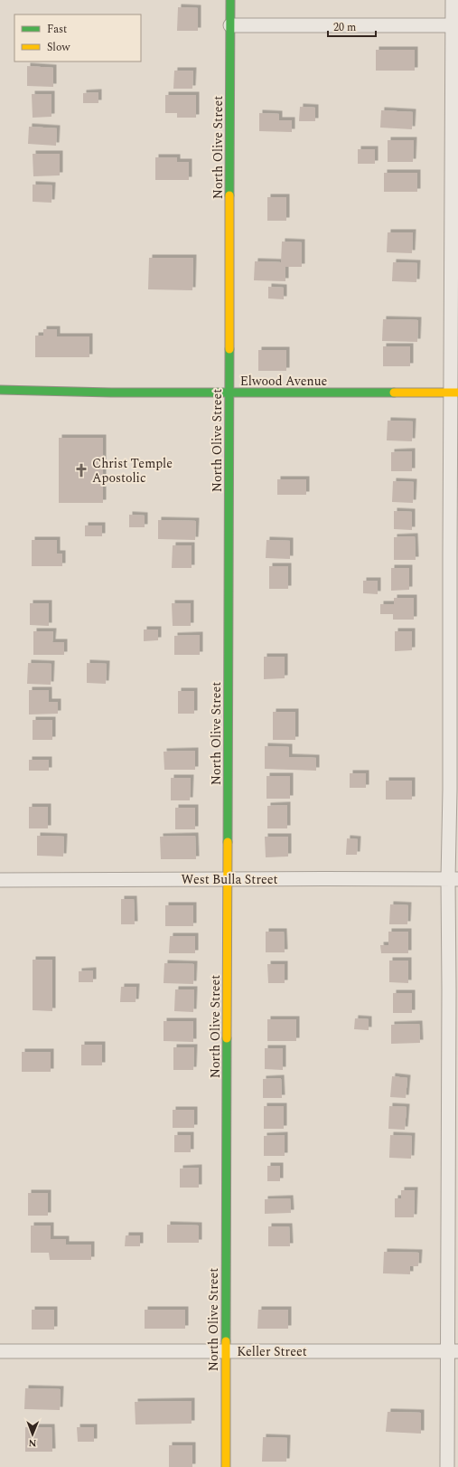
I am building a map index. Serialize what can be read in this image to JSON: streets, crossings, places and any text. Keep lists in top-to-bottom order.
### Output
{
  "streets": {
    "street": [
      "North Olive Street",
      "Elwood Avenue",
      "West Bulla Street",
      "Keller Street"
    ]
  },
  "crossings": [
    ["North Olive Street", "Elwood Avenue"],
    ["North Olive Street", "West Bulla Street"],
    ["North Olive Street", "Keller Street"]
  ],
  "places": {
    "church": ["Christ Temple Apostolic"]
  },
  "legend": ["Fast", "Slow"],
  "scale_bar": "20 m",
  "north": "bottom"
}
